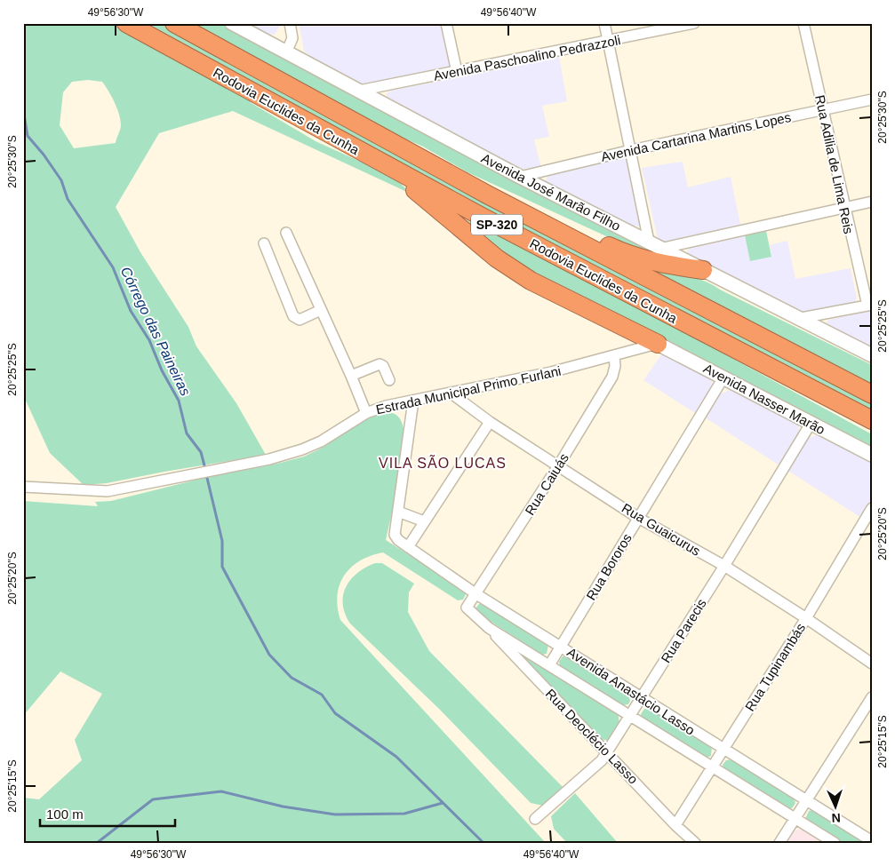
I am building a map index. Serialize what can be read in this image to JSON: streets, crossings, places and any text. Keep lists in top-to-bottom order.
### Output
{
  "streets": {
    "highway": ["Rodovia Euclides da Cunha", "SP-320"],
    "main road": ["Avenida José Marão Filho", "Avenida Nasser Marão"],
    "street": [
      "Avenida Paschoalino Pedrazzoli",
      "Avenida Cartarina Martins Lopes",
      "Rua Adilia de Lima Reis",
      "Estrada Municipal Primo Furlani",
      "Rua Caiuás",
      "Rua Guaicurus",
      "Rua Bororos",
      "Rua Parecis",
      "Rua Tupinambás",
      "Avenida Anastácio Lasso",
      "Rua Deoclécio Lasso"
    ]
  },
  "crossings": [
    ["Avenida Paschoalino Pedrazzoli", "Avenida José Marão Filho"],
    ["Avenida Cartarina Martins Lopes", "Rua Adilia de Lima Reis"],
    ["Avenida Cartarina Martins Lopes", "Avenida José Marão Filho"],
    ["Estrada Municipal Primo Furlani", "Avenida Nasser Marão"],
    ["Estrada Municipal Primo Furlani", "Rua Caiuás"],
    ["Estrada Municipal Primo Furlani", "Rua Guaicurus"],
    ["Avenida Nasser Marão", "Rua Bororos"],
    ["Avenida Nasser Marão", "Rua Parecis"],
    ["Rua Caiuás", "Rua Guaicurus"],
    ["Rua Caiuás", "Avenida Anastácio Lasso"],
    ["Rua Guaicurus", "Rua Bororos"],
    ["Rua Guaicurus", "Rua Parecis"],
    ["Rua Guaicurus", "Rua Tupinambás"],
    ["Rua Bororos", "Avenida Anastácio Lasso"],
    ["Rua Parecis", "Avenida Anastácio Lasso"],
    ["Rua Parecis", "Rua Deoclécio Lasso"],
    ["Rua Tupinambás", "Avenida Anastácio Lasso"],
    ["Rua Tupinambás", "Rua Deoclécio Lasso"],
    ["Avenida Anastácio Lasso", "Rua Deoclécio Lasso"]
  ],
  "districts": ["VILA SÃO LUCAS"],
  "water": ["Córrego das Paineiras"],
  "scale_bar": "100 m",
  "north": "bottom",
  "coordinates": [
    "49°56'30\"W",
    "49°56'40\"W",
    "20°25'30\"S",
    "20°25'25\"S",
    "20°25'20\"S",
    "20°25'15\"S"
  ]
}
